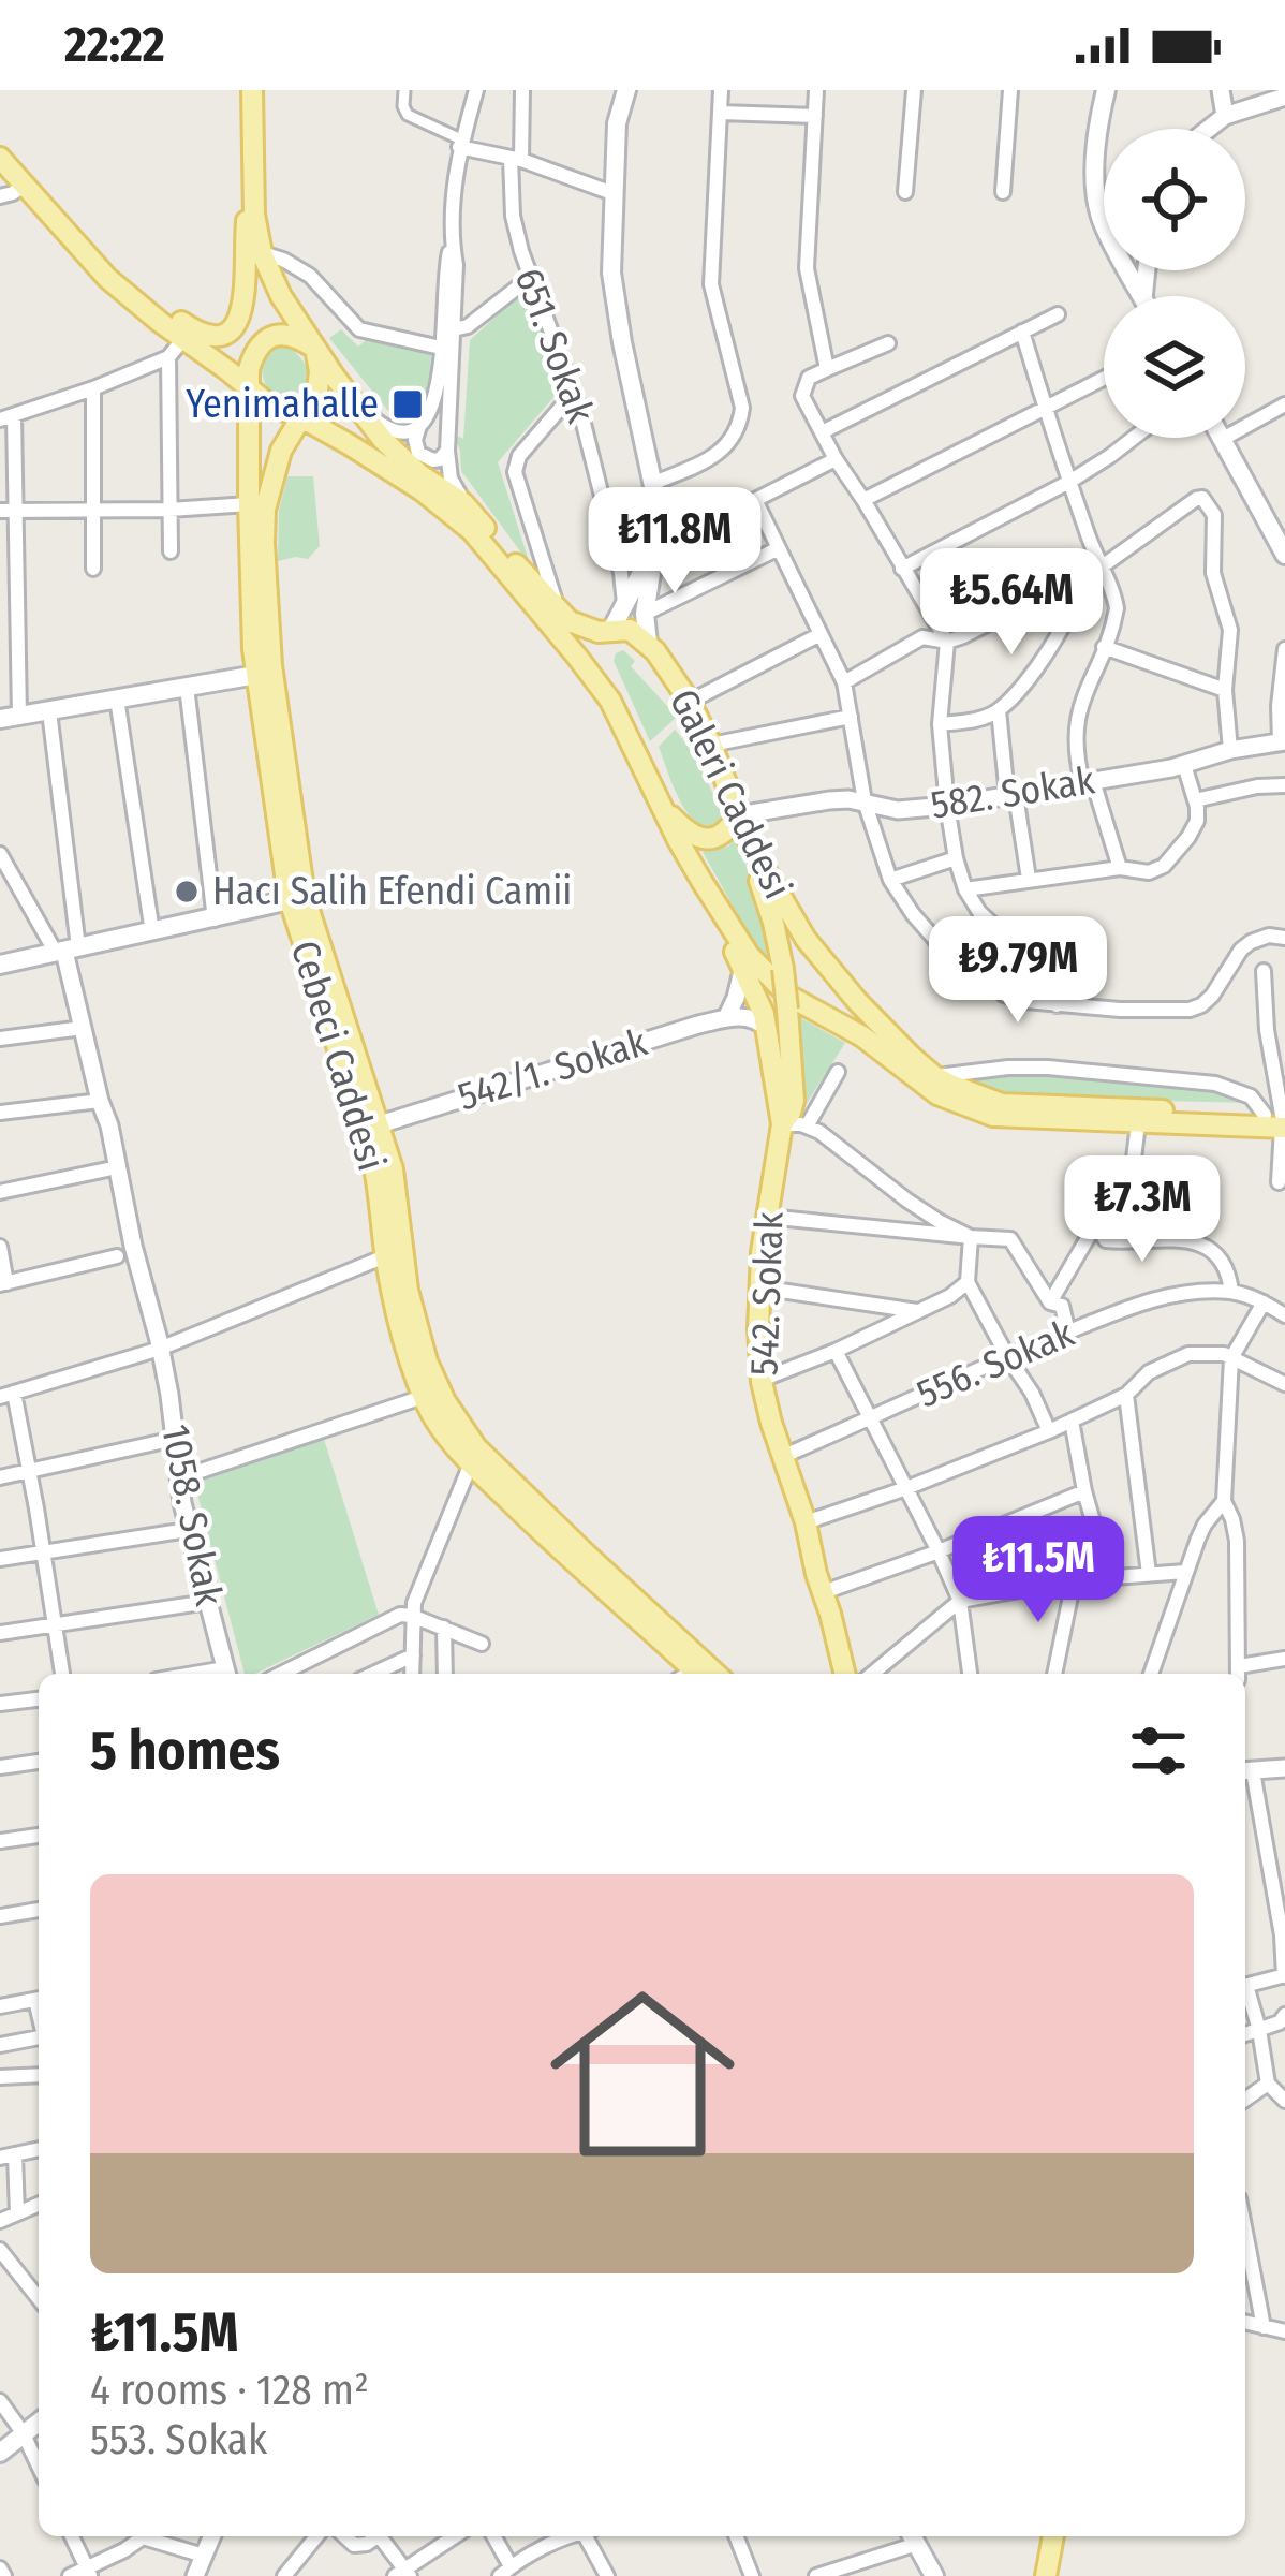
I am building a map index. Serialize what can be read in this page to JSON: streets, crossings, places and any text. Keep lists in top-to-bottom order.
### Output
{
  "streets": {
    "main road": ["Galeri Caddesi", "Cebeci Caddesi", "542. Sokak"],
    "street": [
      "651. Sokak",
      "582. Sokak",
      "542/1. Sokak",
      "556. Sokak",
      "1058. Sokak"
    ]
  },
  "crossings": [
    ["582. Sokak", "Galeri Caddesi"],
    ["Galeri Caddesi", "Cebeci Caddesi"],
    ["Galeri Caddesi", "542. Sokak"],
    ["Cebeci Caddesi", "542/1. Sokak"],
    ["542. Sokak", "556. Sokak"]
  ],
  "places": {
    "transit": ["Yenimahalle"],
    "other": ["Hacı Salih Efendi Camii"]
  },
  "page": {
    "status": "22:22",
    "price": [
      "₺11.8M",
      "₺5.64M",
      "₺9.79M",
      "₺7.3M",
      "₺11.5M"
    ],
    "heading": "5 homes",
    "list": [
      {
        "name": "₺11.5M",
        "note": "4 rooms · 128 m² · 553. Sokak"
      }
    ]
  }
}
